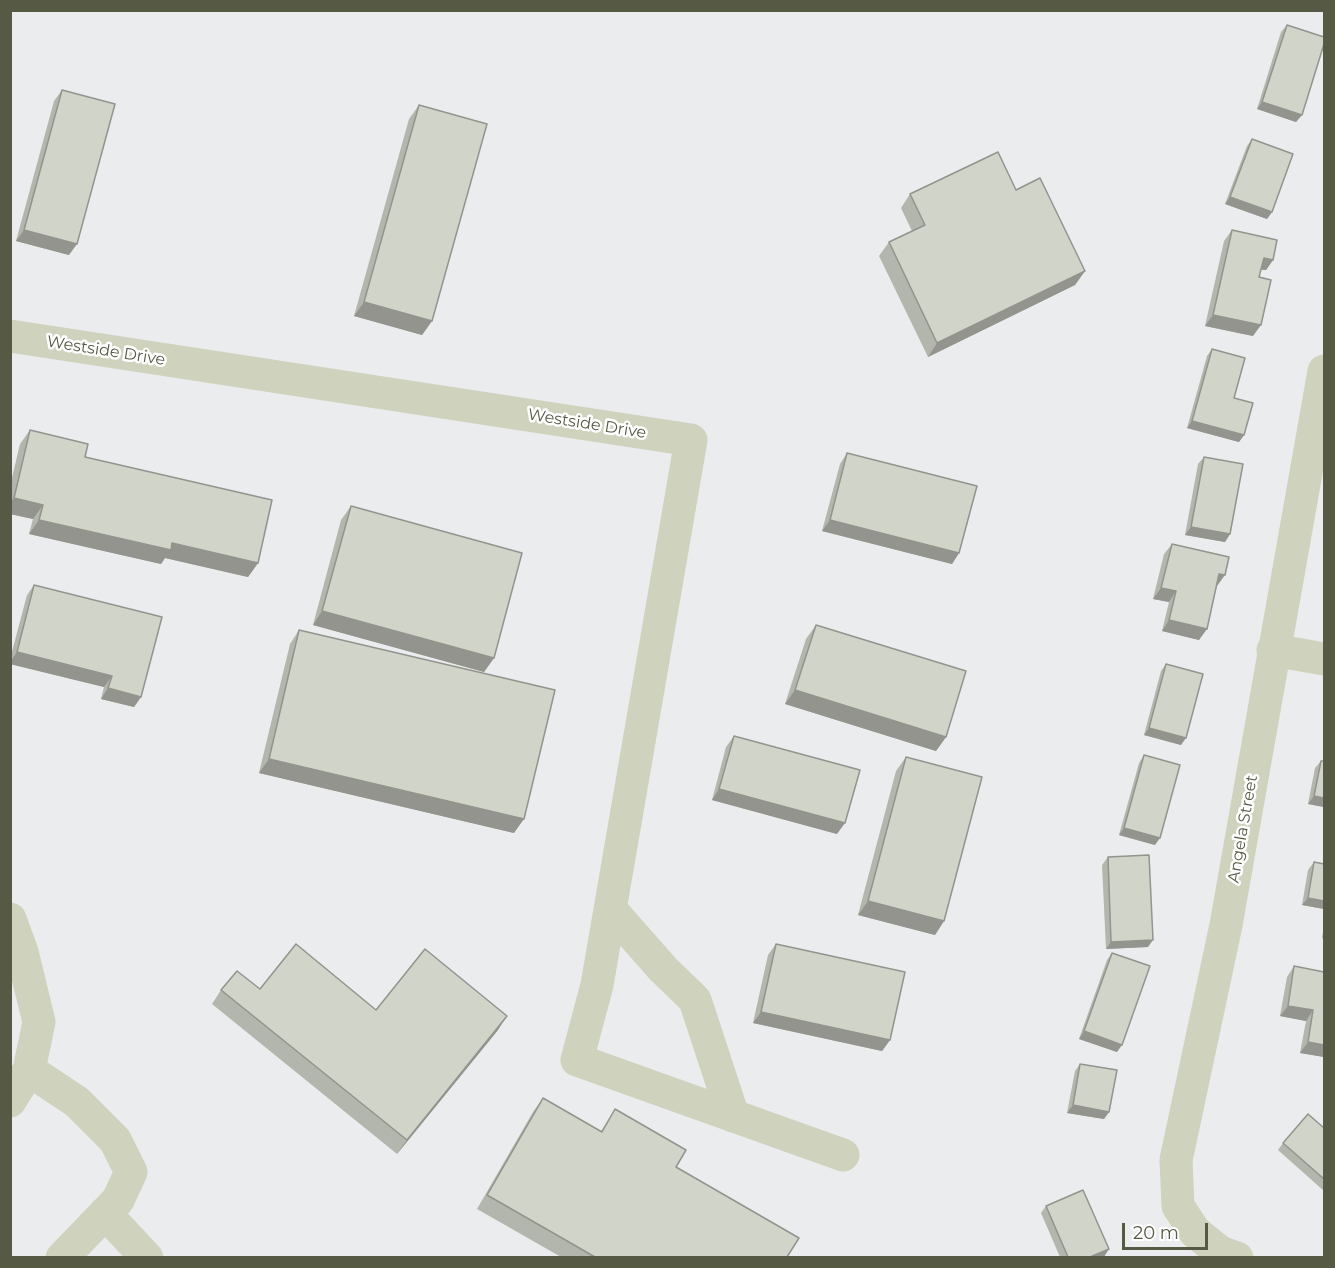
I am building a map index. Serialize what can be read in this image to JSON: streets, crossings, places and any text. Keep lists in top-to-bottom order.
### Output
{
  "streets": {
    "street": ["Westside Drive", "Angela Street"]
  },
  "scale_bar": "20 m"
}
